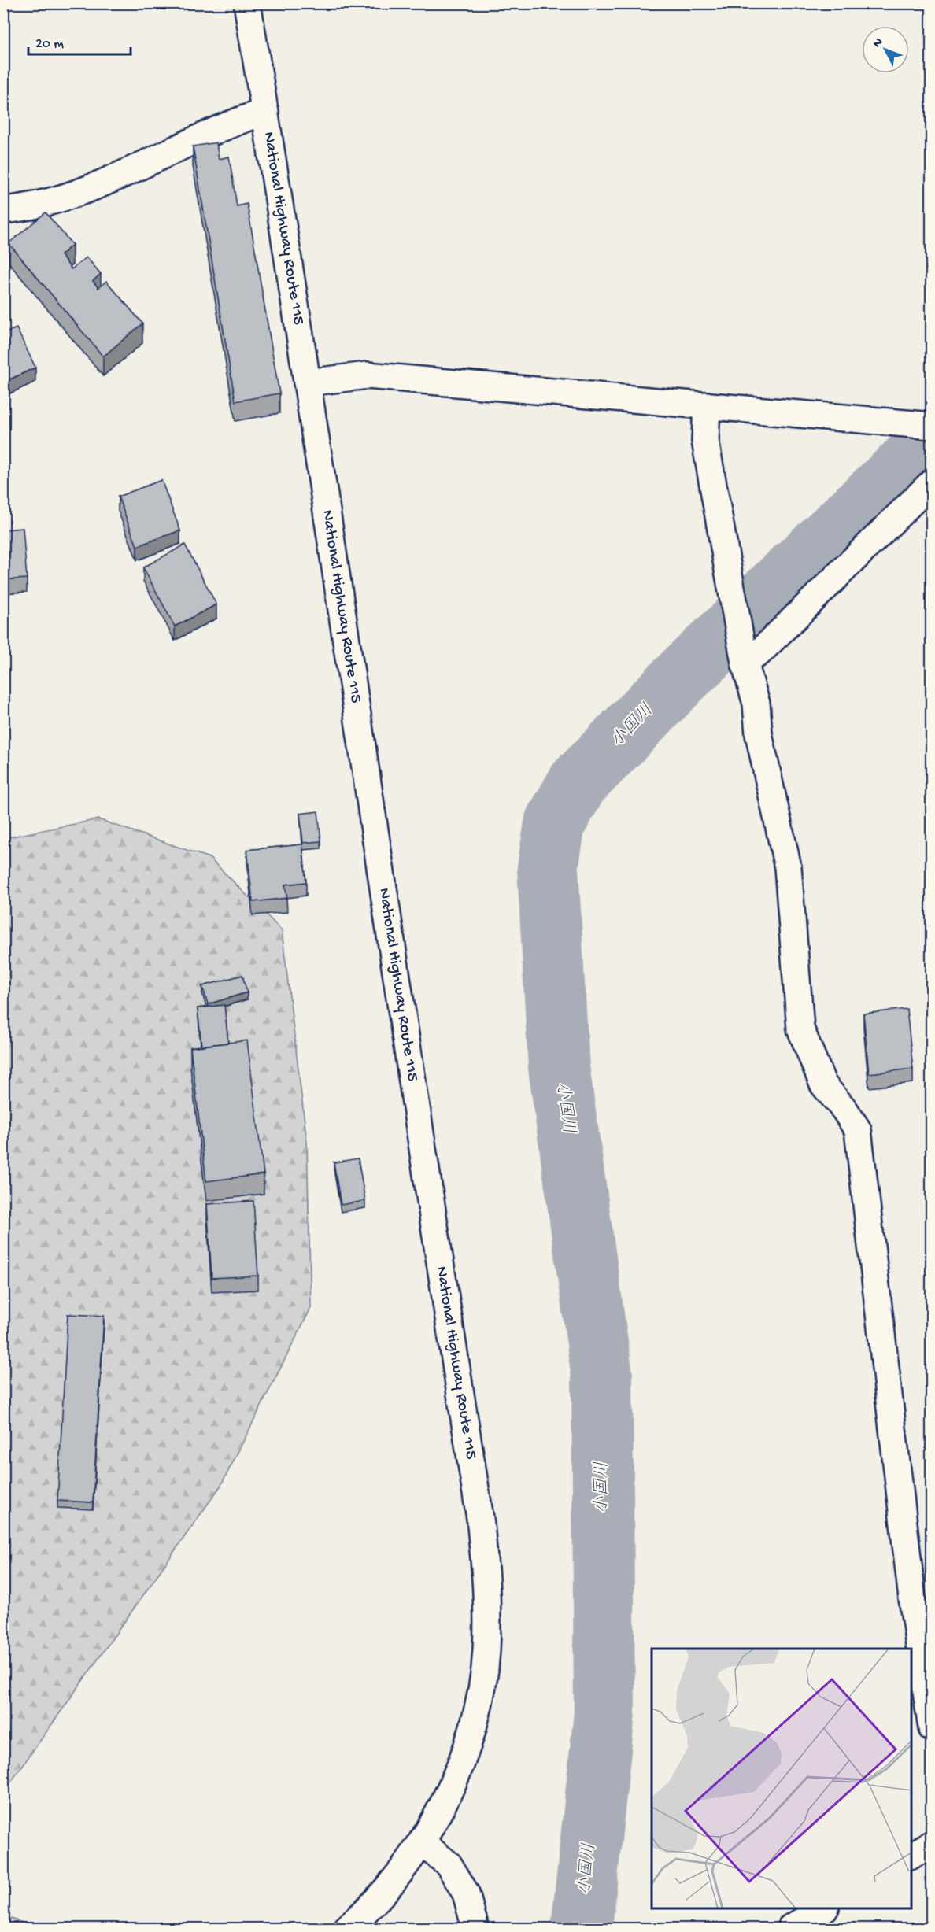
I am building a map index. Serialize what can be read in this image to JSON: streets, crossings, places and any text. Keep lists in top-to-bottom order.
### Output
{
  "streets": {
    "main road": ["National Highway Route 115"]
  },
  "water": ["小国川"],
  "scale_bar": "20 m",
  "north": "top left"
}
